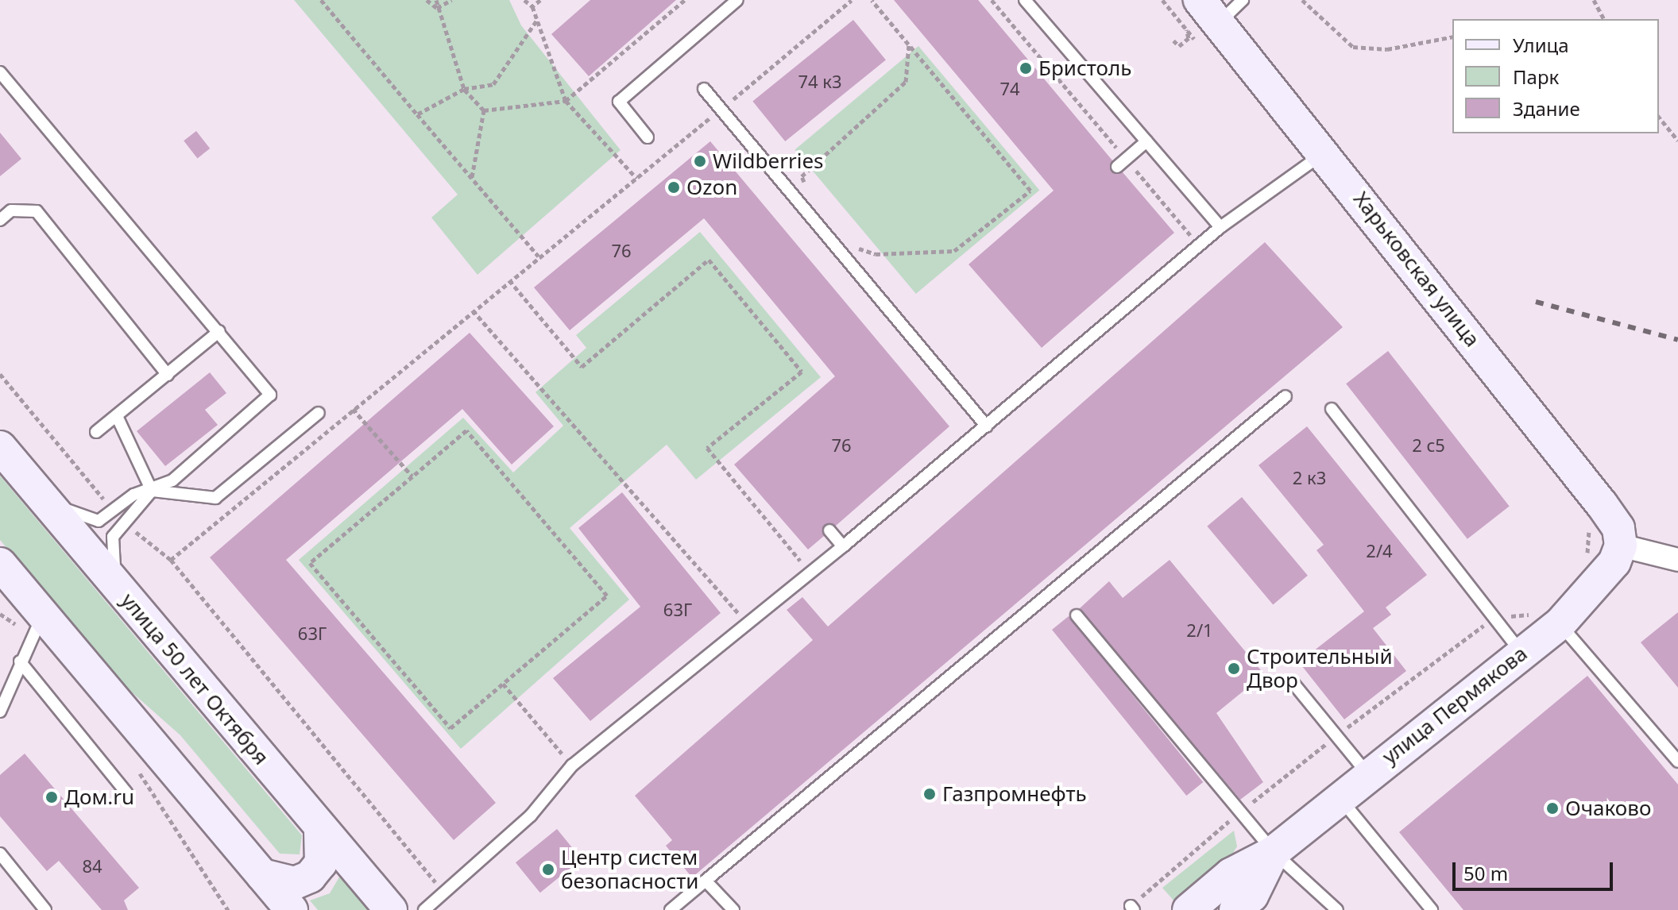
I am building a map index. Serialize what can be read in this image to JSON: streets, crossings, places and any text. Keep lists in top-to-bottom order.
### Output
{
  "streets": {
    "street": ["Харьковская улица", "улица 50 лет Октября", "улица Пермякова"]
  },
  "crossings": [
    ["Харьковская улица", "улица Пермякова"]
  ],
  "places": [
    "Бристоль",
    "Wildberries",
    "Ozon",
    "Строительный Двор",
    "Газпромнефть",
    "Дом.ru",
    "Очаково",
    "Центр систем безопасности"
  ],
  "house_numbers": [
    "74 к3",
    "74",
    "76",
    "76",
    "2 с5",
    "2 к3",
    "2/4",
    "63Г",
    "2/1",
    "63Г",
    "84"
  ],
  "legend": ["Улица", "Парк", "Здание"],
  "scale_bar": "50 m"
}
